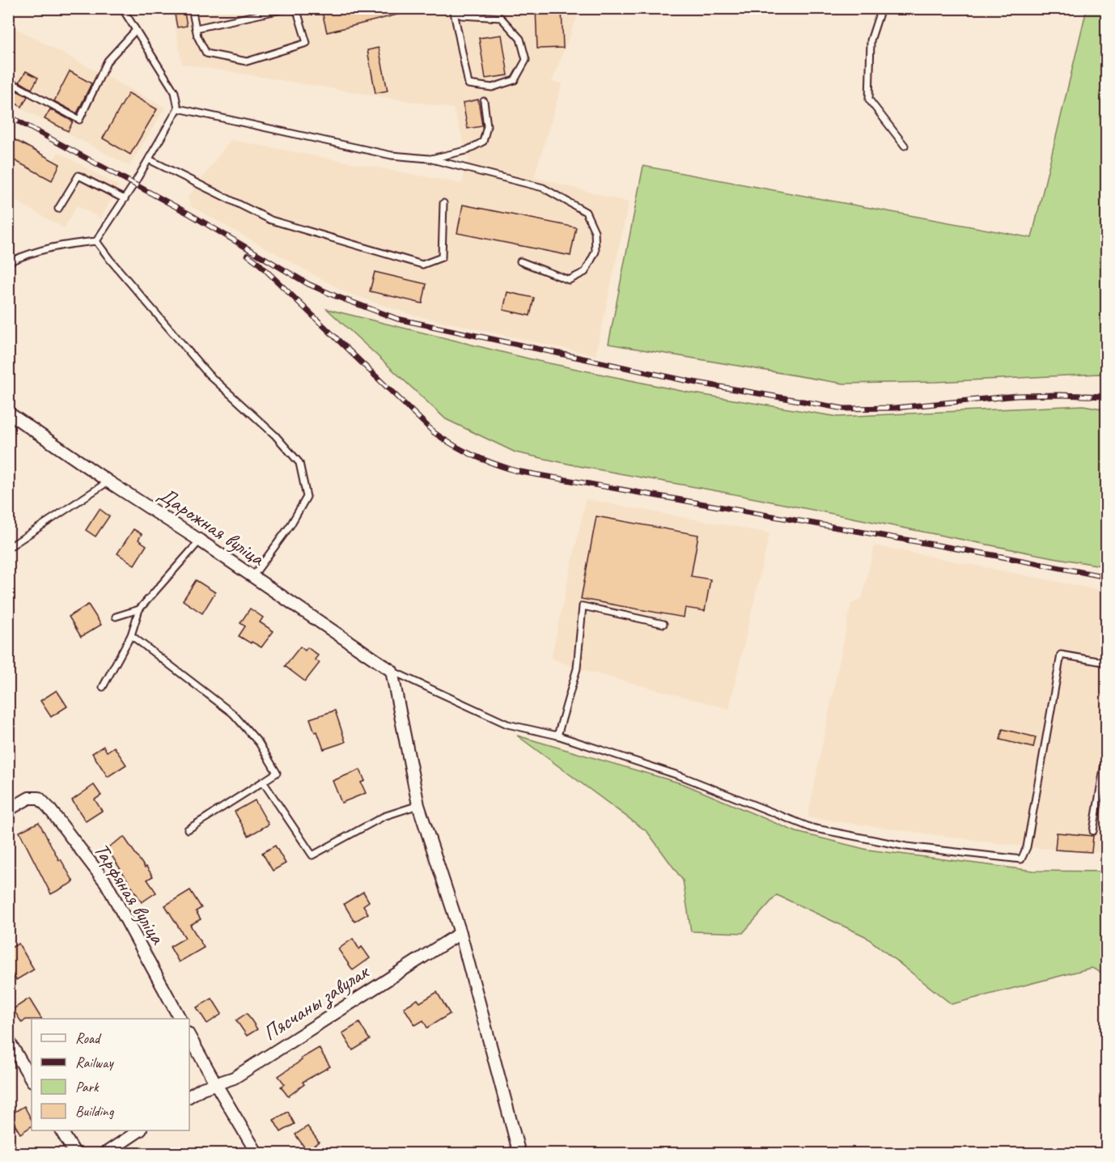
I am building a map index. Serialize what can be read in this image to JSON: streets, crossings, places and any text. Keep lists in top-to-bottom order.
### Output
{
  "streets": {
    "street": ["Дарожная вуліца", "Тарфяная вуліца", "Пясчаны завулак"]
  },
  "legend": [
    "Road",
    "Railway",
    "Park",
    "Building"
  ]
}
